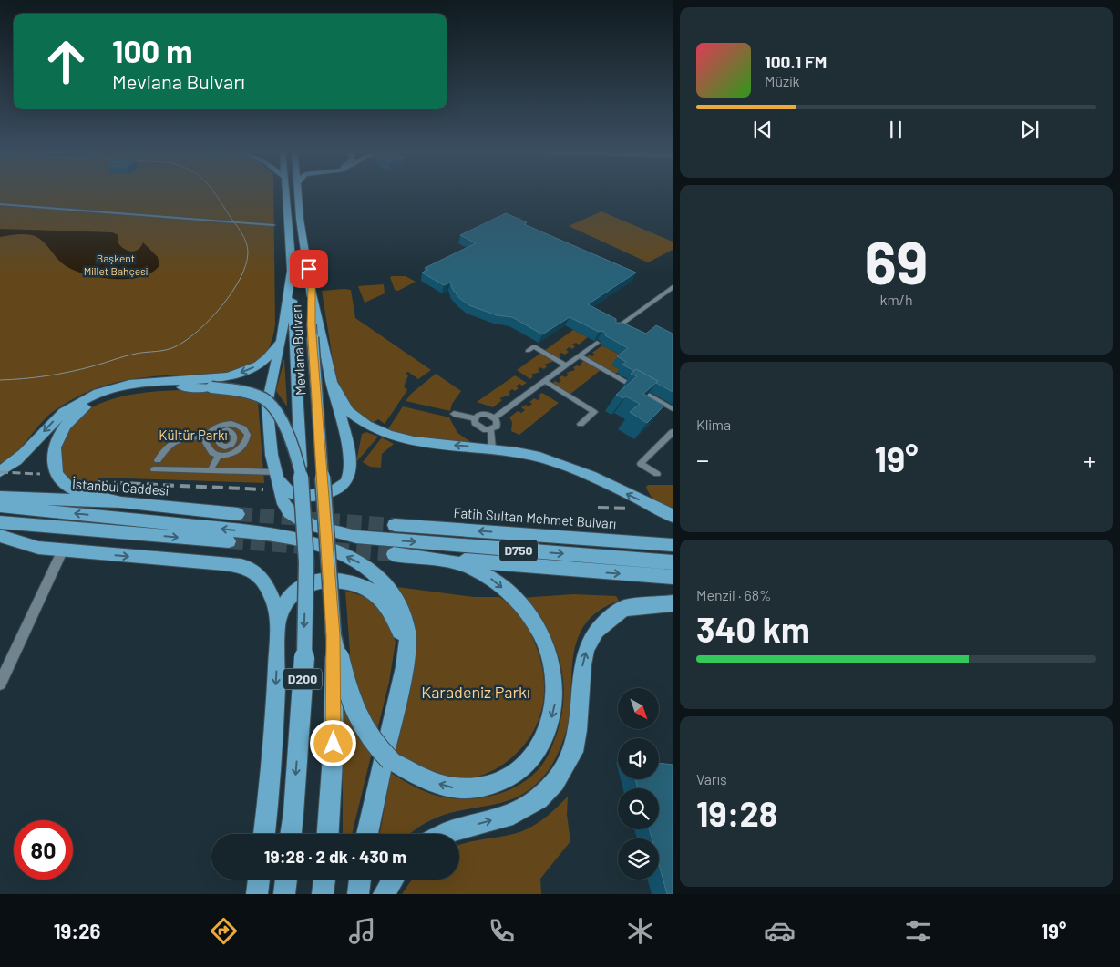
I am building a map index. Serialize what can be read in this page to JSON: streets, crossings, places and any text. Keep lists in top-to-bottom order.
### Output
{
  "streets": {
    "highway": [
      "Mevlana Bulvarı",
      "İstanbul Caddesi",
      "Fatih Sultan Mehmet Bulvarı",
      "D750",
      "D200"
    ]
  },
  "crossings": [
    ["Mevlana Bulvarı", "D200"]
  ],
  "parks": ["Başkent Millet Bahçesi", "Kültür Parkı", "Karadeniz Parkı"],
  "north": "bottom right",
  "page": {
    "turn": ["100 m", "Mevlana Bulvarı"],
    "song": ["100.1 FM", "Müzik"],
    "tile": [
      ["69", "km/h"],
      "Klima",
      ["Menzil · 68%", "340 km"],
      ["Varış", "19:28"]
    ],
    "heat": ["−", "19°", "+"],
    "limit": "80",
    "trip": "19:28 · 2 dk · 430 m",
    "tabs": ["19:26", "19°"]
  }
}
